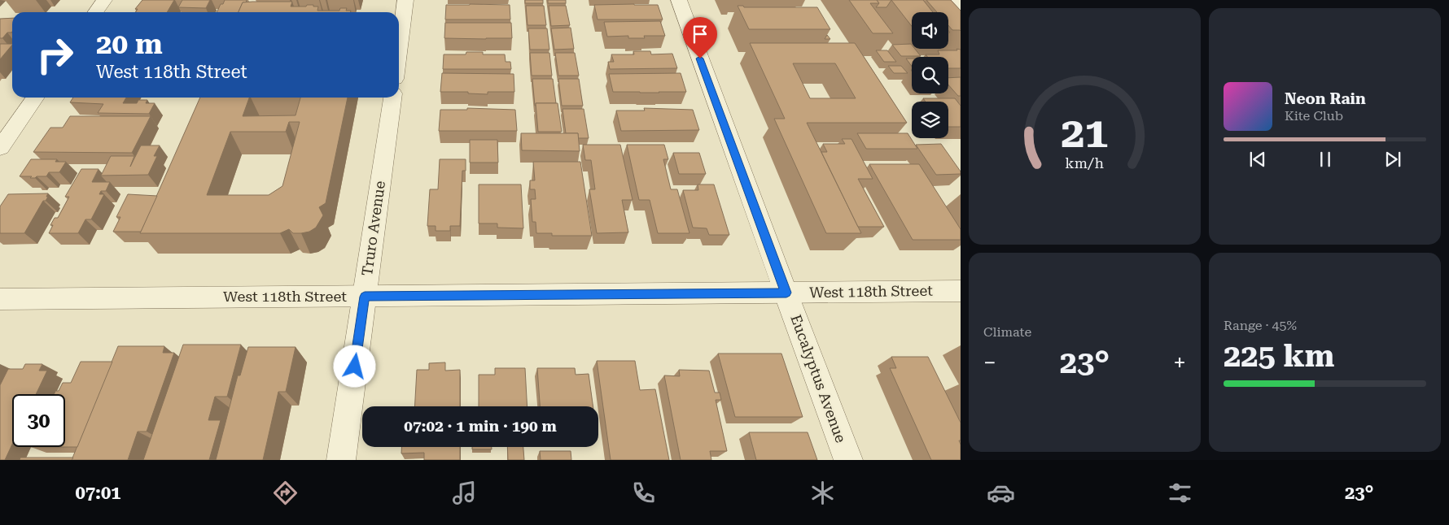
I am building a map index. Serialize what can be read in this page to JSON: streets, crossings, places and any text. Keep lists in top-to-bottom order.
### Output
{
  "streets": {
    "street": ["Truro Avenue", "West 118th Street", "Eucalyptus Avenue"]
  },
  "crossings": [
    ["Truro Avenue", "West 118th Street"],
    ["West 118th Street", "Eucalyptus Avenue"]
  ],
  "page": {
    "turn": ["20 m", "West 118th Street"],
    "song": ["Neon Rain", "Kite Club"],
    "tile": [
      "Climate",
      ["Range · 45%", "225 km"]
    ],
    "heat": ["−", "23°", "+"],
    "limit": "30",
    "trip": "07:02 · 1 min · 190 m",
    "tabs": ["07:01", "23°"],
    "gauge": ["21", "km/h"]
  }
}
